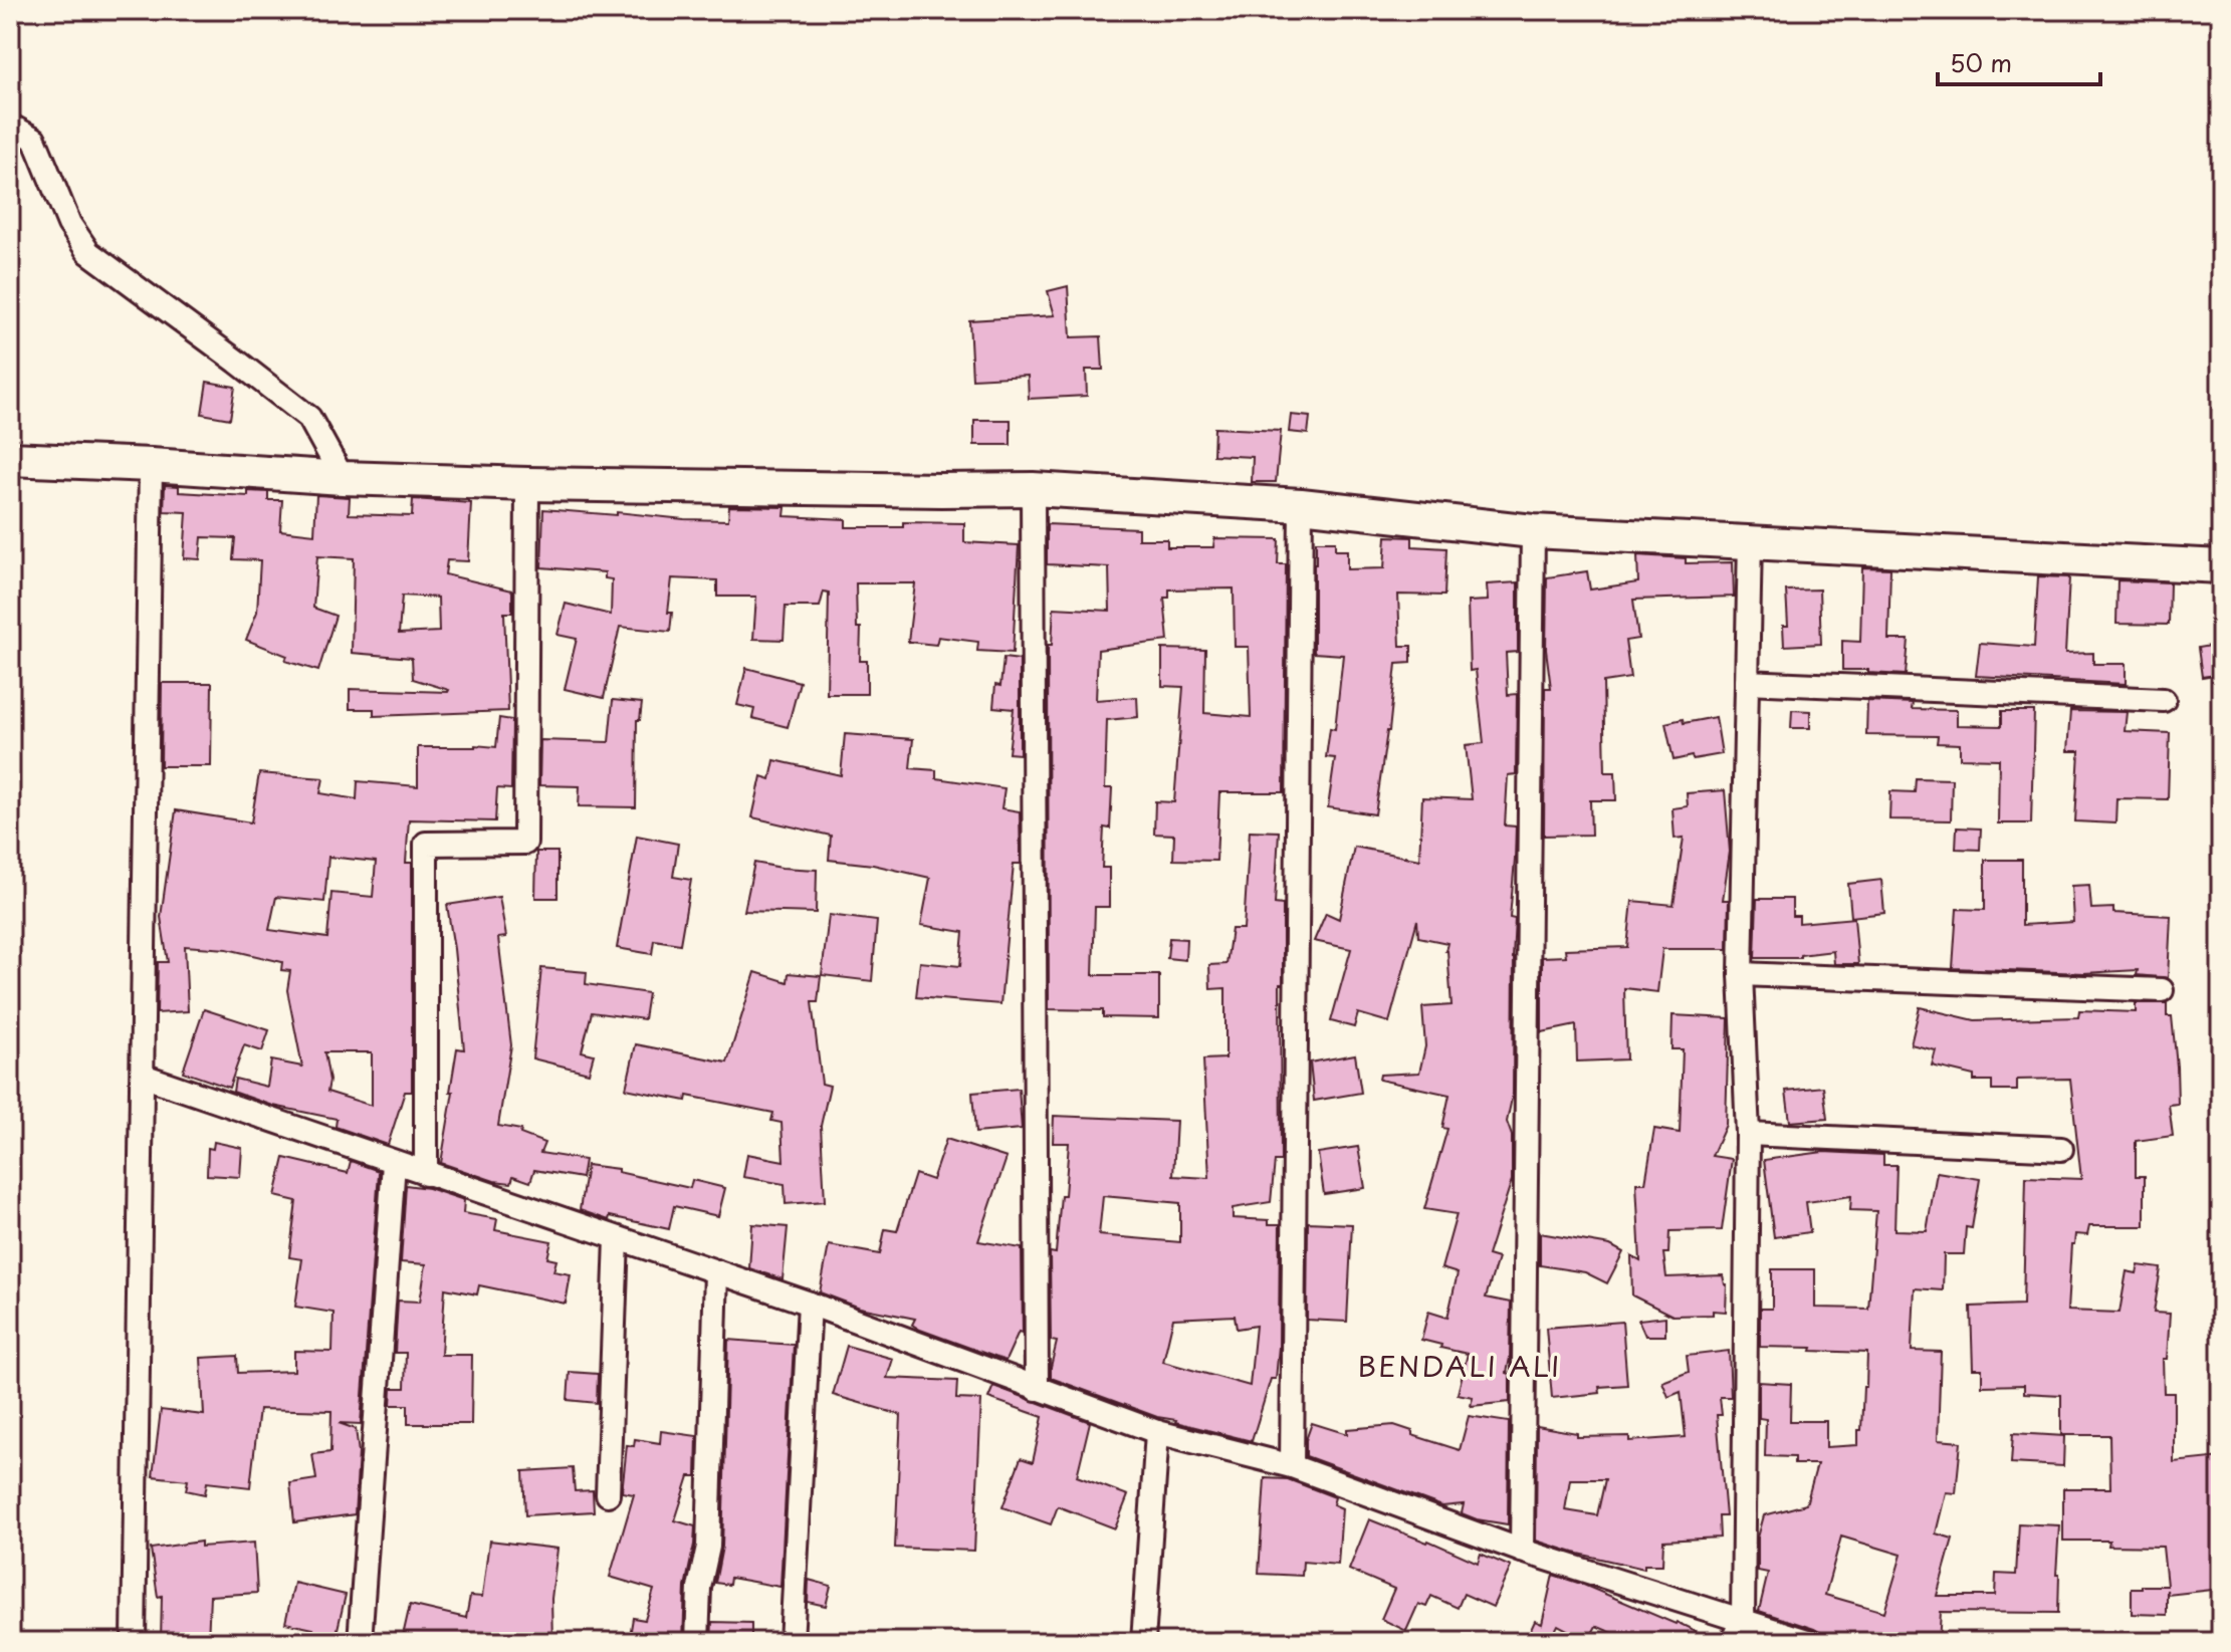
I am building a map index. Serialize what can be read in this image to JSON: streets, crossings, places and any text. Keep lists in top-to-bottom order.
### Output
{
  "districts": ["BENDALI ALI"],
  "scale_bar": "50 m"
}
